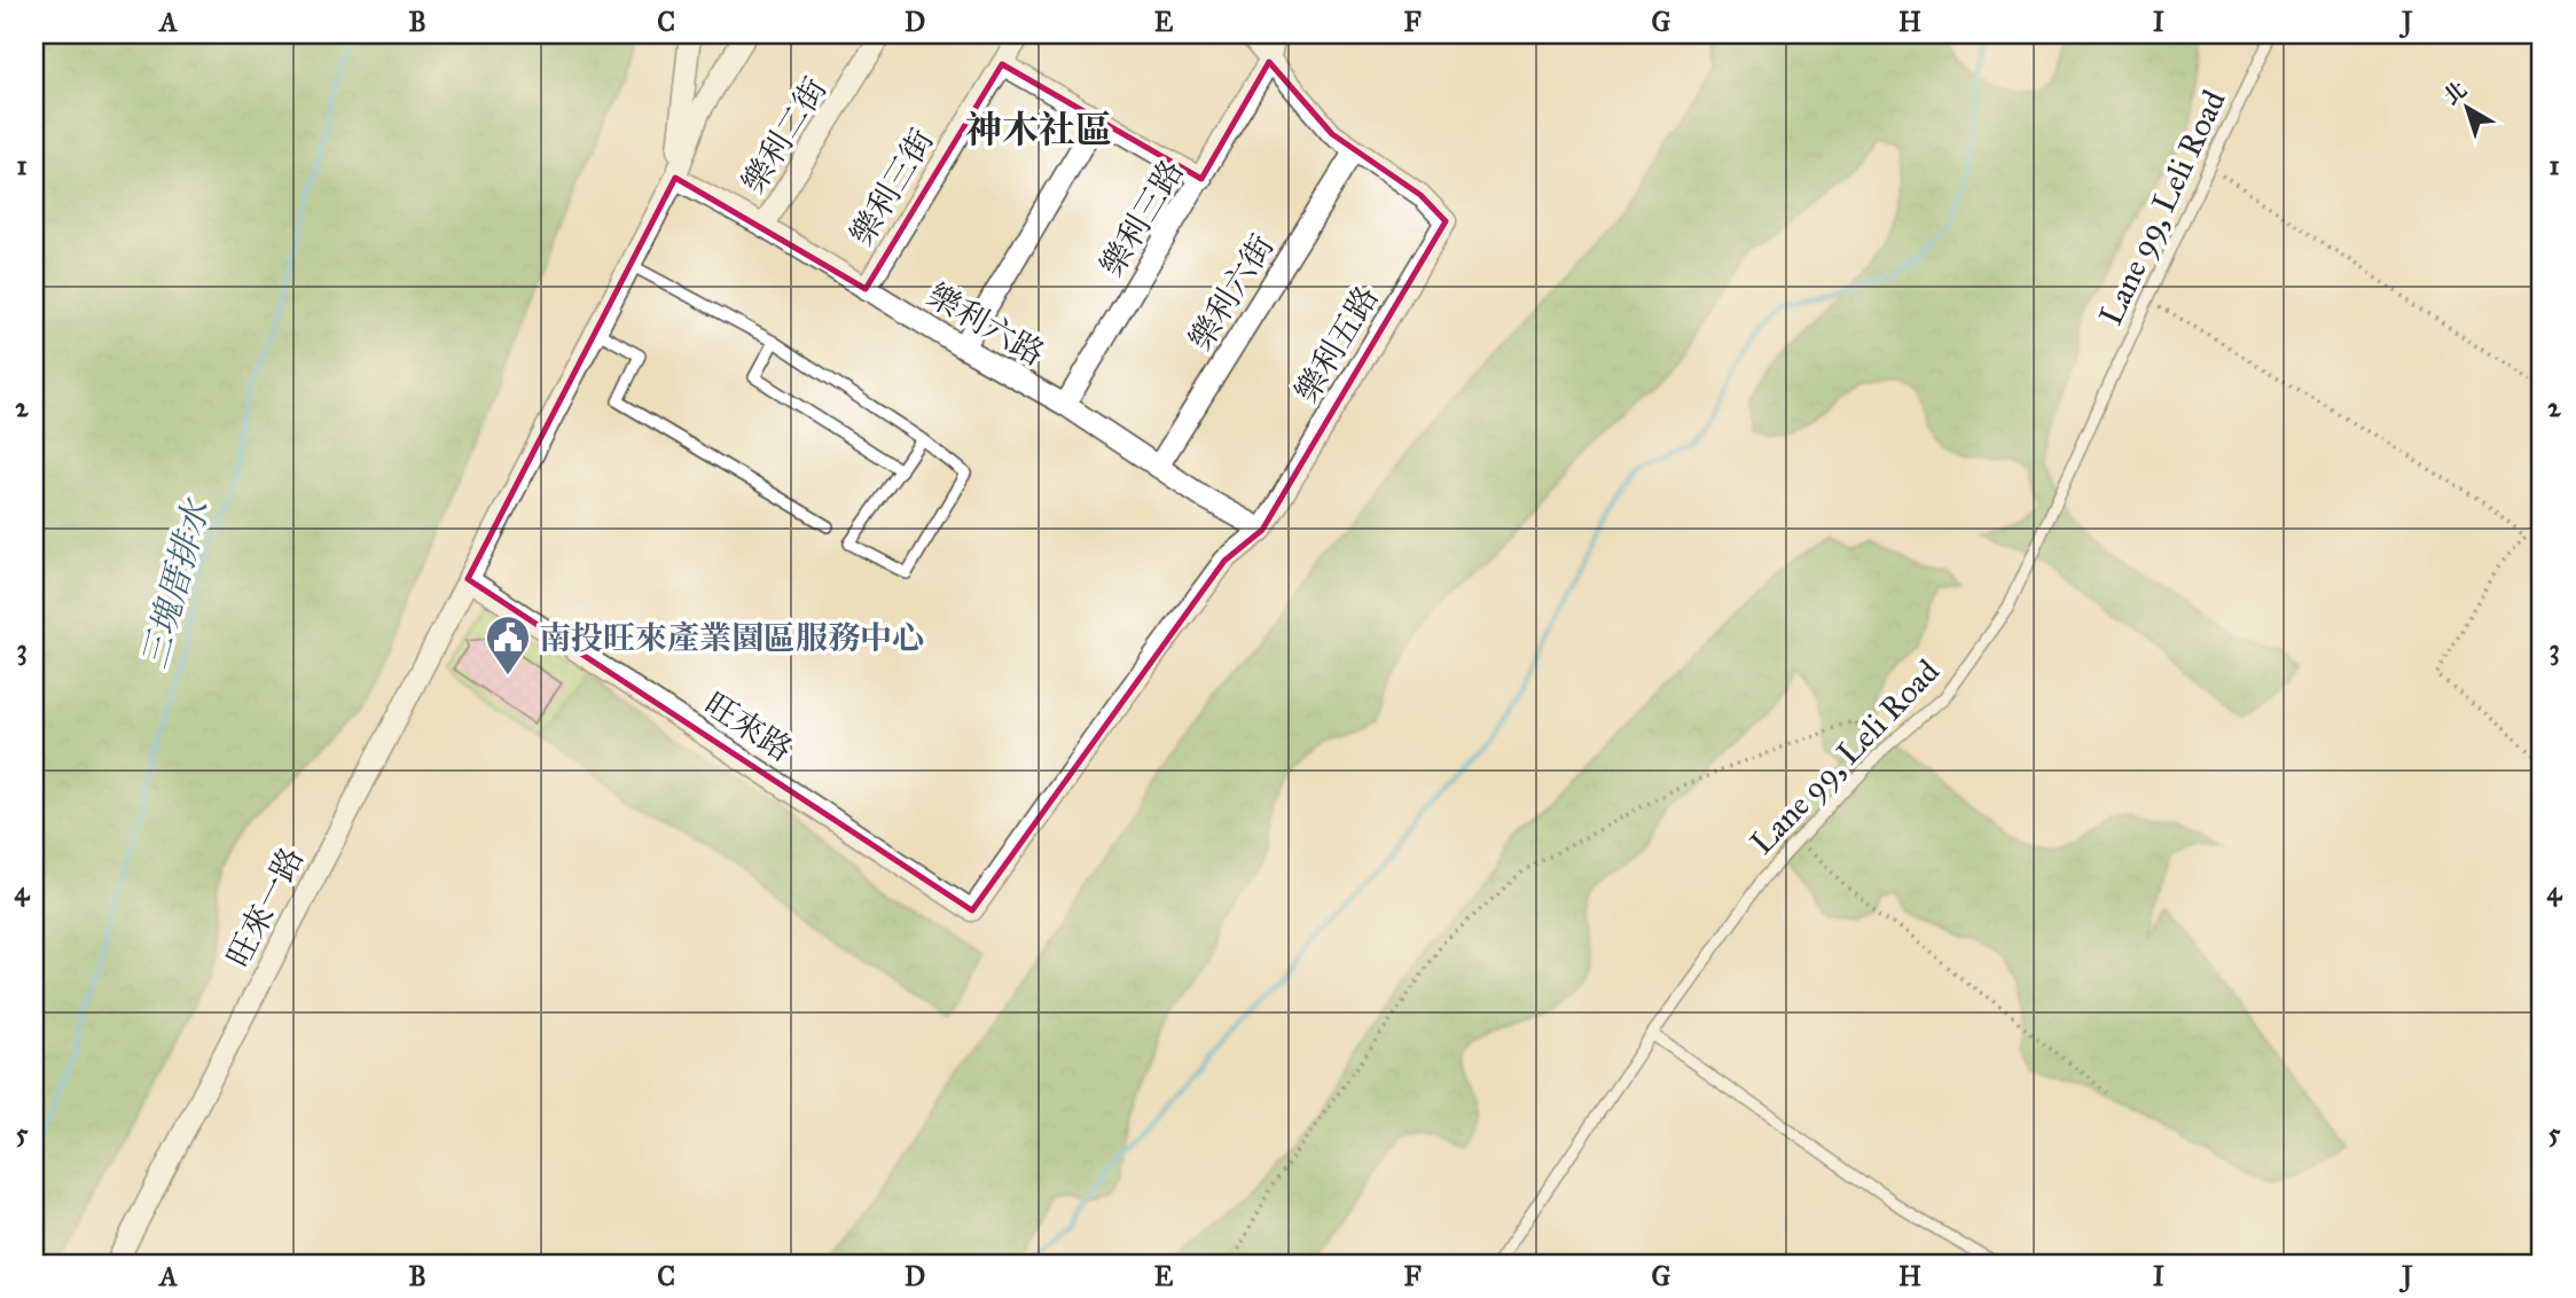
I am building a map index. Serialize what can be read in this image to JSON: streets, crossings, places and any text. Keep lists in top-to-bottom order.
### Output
{
  "streets": {
    "street": [
      "樂利二街",
      "樂利三街",
      "樂利三路",
      "樂利六街",
      "樂利六路",
      "樂利五路",
      "旺來路",
      "旺來一路"
    ],
    "lane": ["Lane 99, Leli Road"]
  },
  "crossings": [
    ["樂利二街", "樂利六路"],
    ["樂利三街", "樂利六路"],
    ["樂利三路", "樂利六路"],
    ["樂利六街", "樂利六路"],
    ["樂利六街", "樂利五路"],
    ["樂利六路", "樂利五路"],
    ["樂利六路", "旺來路"],
    ["樂利五路", "旺來路"],
    ["旺來路", "旺來一路"]
  ],
  "districts": ["神木社區"],
  "water": ["三塊厝排水"],
  "places": {
    "public building": ["南投旺來產業園區服務中心"]
  },
  "north": "top left",
  "grid": {
    "columns": [
      "A",
      "B",
      "C",
      "D",
      "E",
      "F",
      "G",
      "H",
      "I",
      "J"
    ],
    "rows": [
      "1",
      "2",
      "3",
      "4",
      "5"
    ]
  }
}
